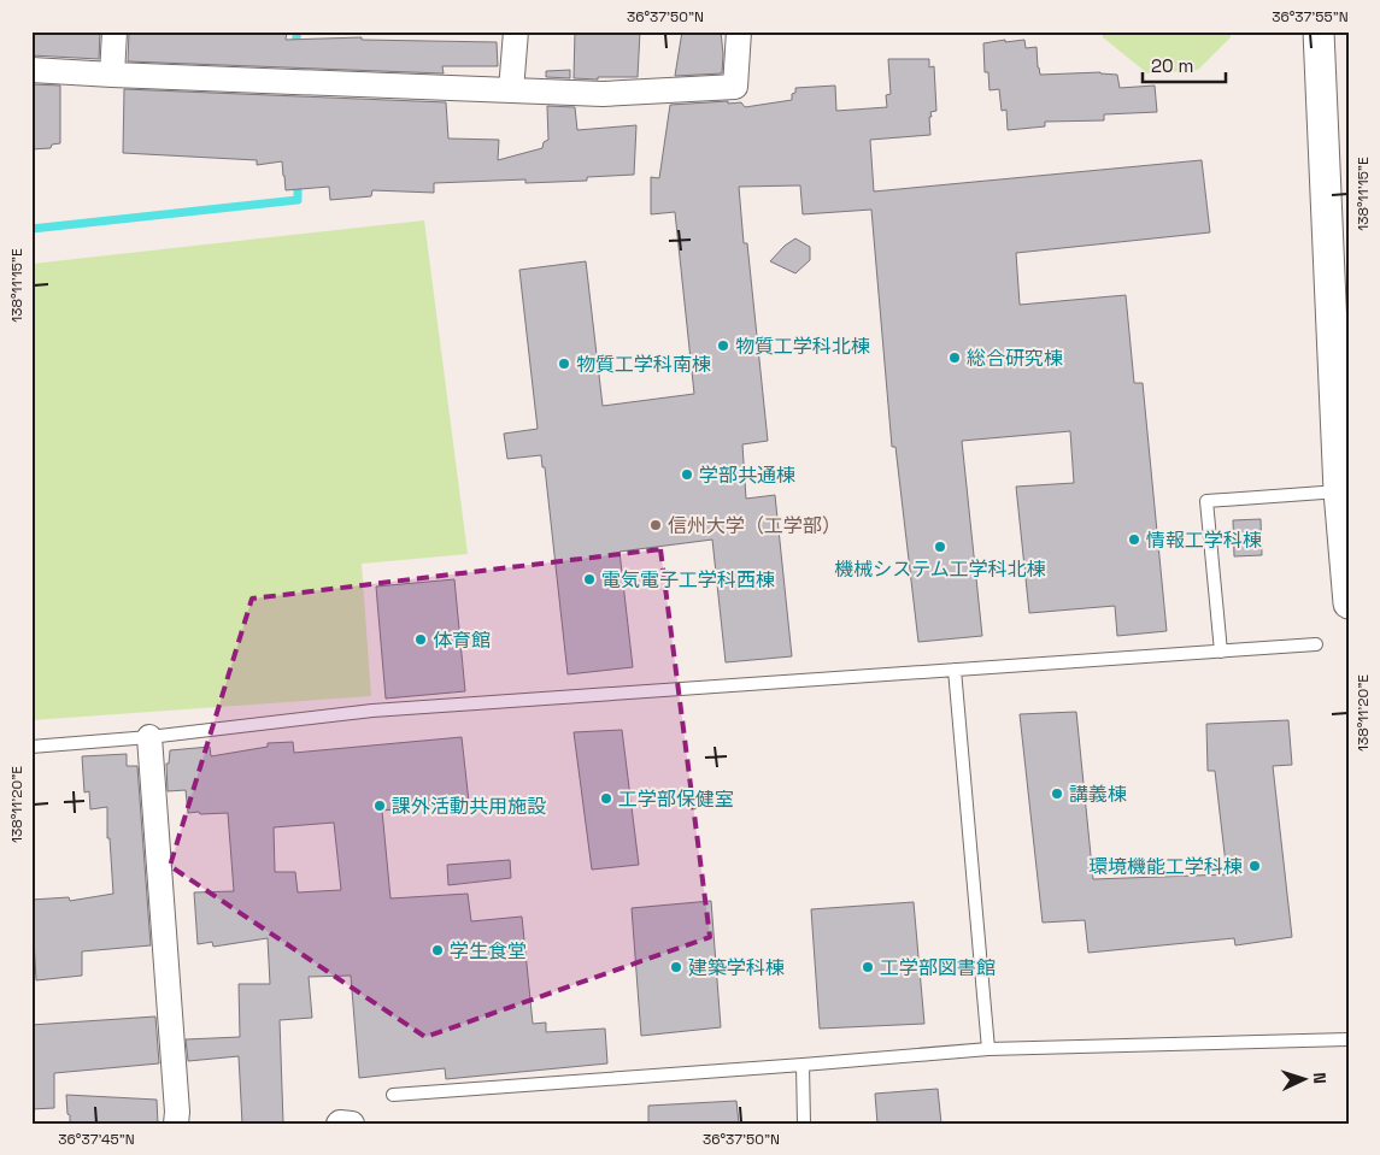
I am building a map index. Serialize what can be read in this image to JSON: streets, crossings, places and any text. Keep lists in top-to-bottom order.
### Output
{
  "places": [
    "物質工学科北棟",
    "総合研究棟",
    "物質工学科南棟",
    "学部共通棟",
    "信州大学（工学部）",
    "情報工学科棟",
    "機械システム工学科北棟",
    "電気電子工学科西棟",
    "体育館",
    "講義棟",
    "工学部保健室",
    "課外活動共用施設",
    "環境機能工学科棟",
    "学生食堂",
    "建築学科棟",
    "工学部図書館"
  ],
  "scale_bar": "20 m",
  "north": "right",
  "coordinates": [
    "36°37'50\"N",
    "36°37'55\"N",
    "138°11'15\"E",
    "138°11'20\"E",
    "36°37'45\"N"
  ]
}
